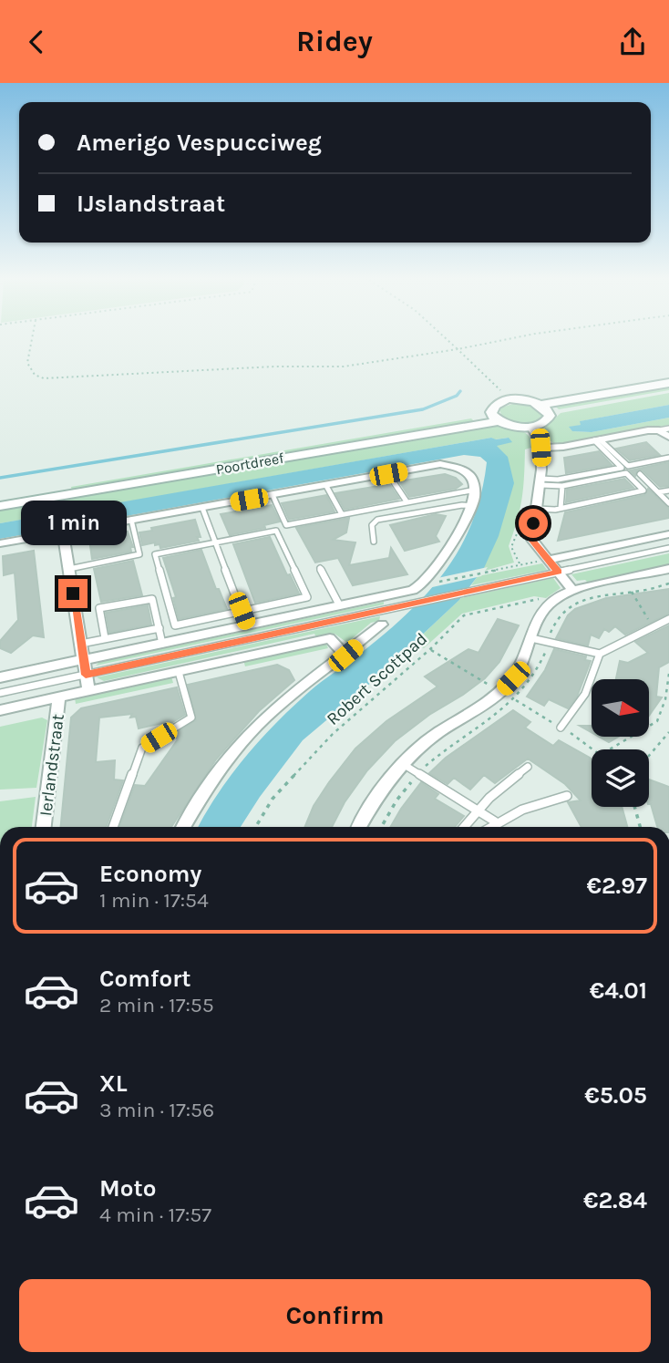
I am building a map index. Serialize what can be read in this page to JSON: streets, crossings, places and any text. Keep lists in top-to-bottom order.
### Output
{
  "streets": {
    "main road": ["Poortdreef"],
    "street": ["Ierlandstraat"],
    "path": ["Robert Scottpad"]
  },
  "north": "right",
  "page": {
    "header": "Ridey",
    "banner": ["Amerigo Vespucciweg", "IJslandstraat"],
    "bubble": "1 min",
    "list": [
      {
        "name": "Economy",
        "note": "1 min · 17:54",
        "value": "€2.97"
      },
      {
        "name": "Comfort",
        "note": "2 min · 17:55",
        "value": "€4.01"
      },
      {
        "name": "XL",
        "note": "3 min · 17:56",
        "value": "€5.05"
      },
      {
        "name": "Moto",
        "note": "4 min · 17:57",
        "value": "€2.84"
      }
    ],
    "buttons": "Confirm"
  }
}
